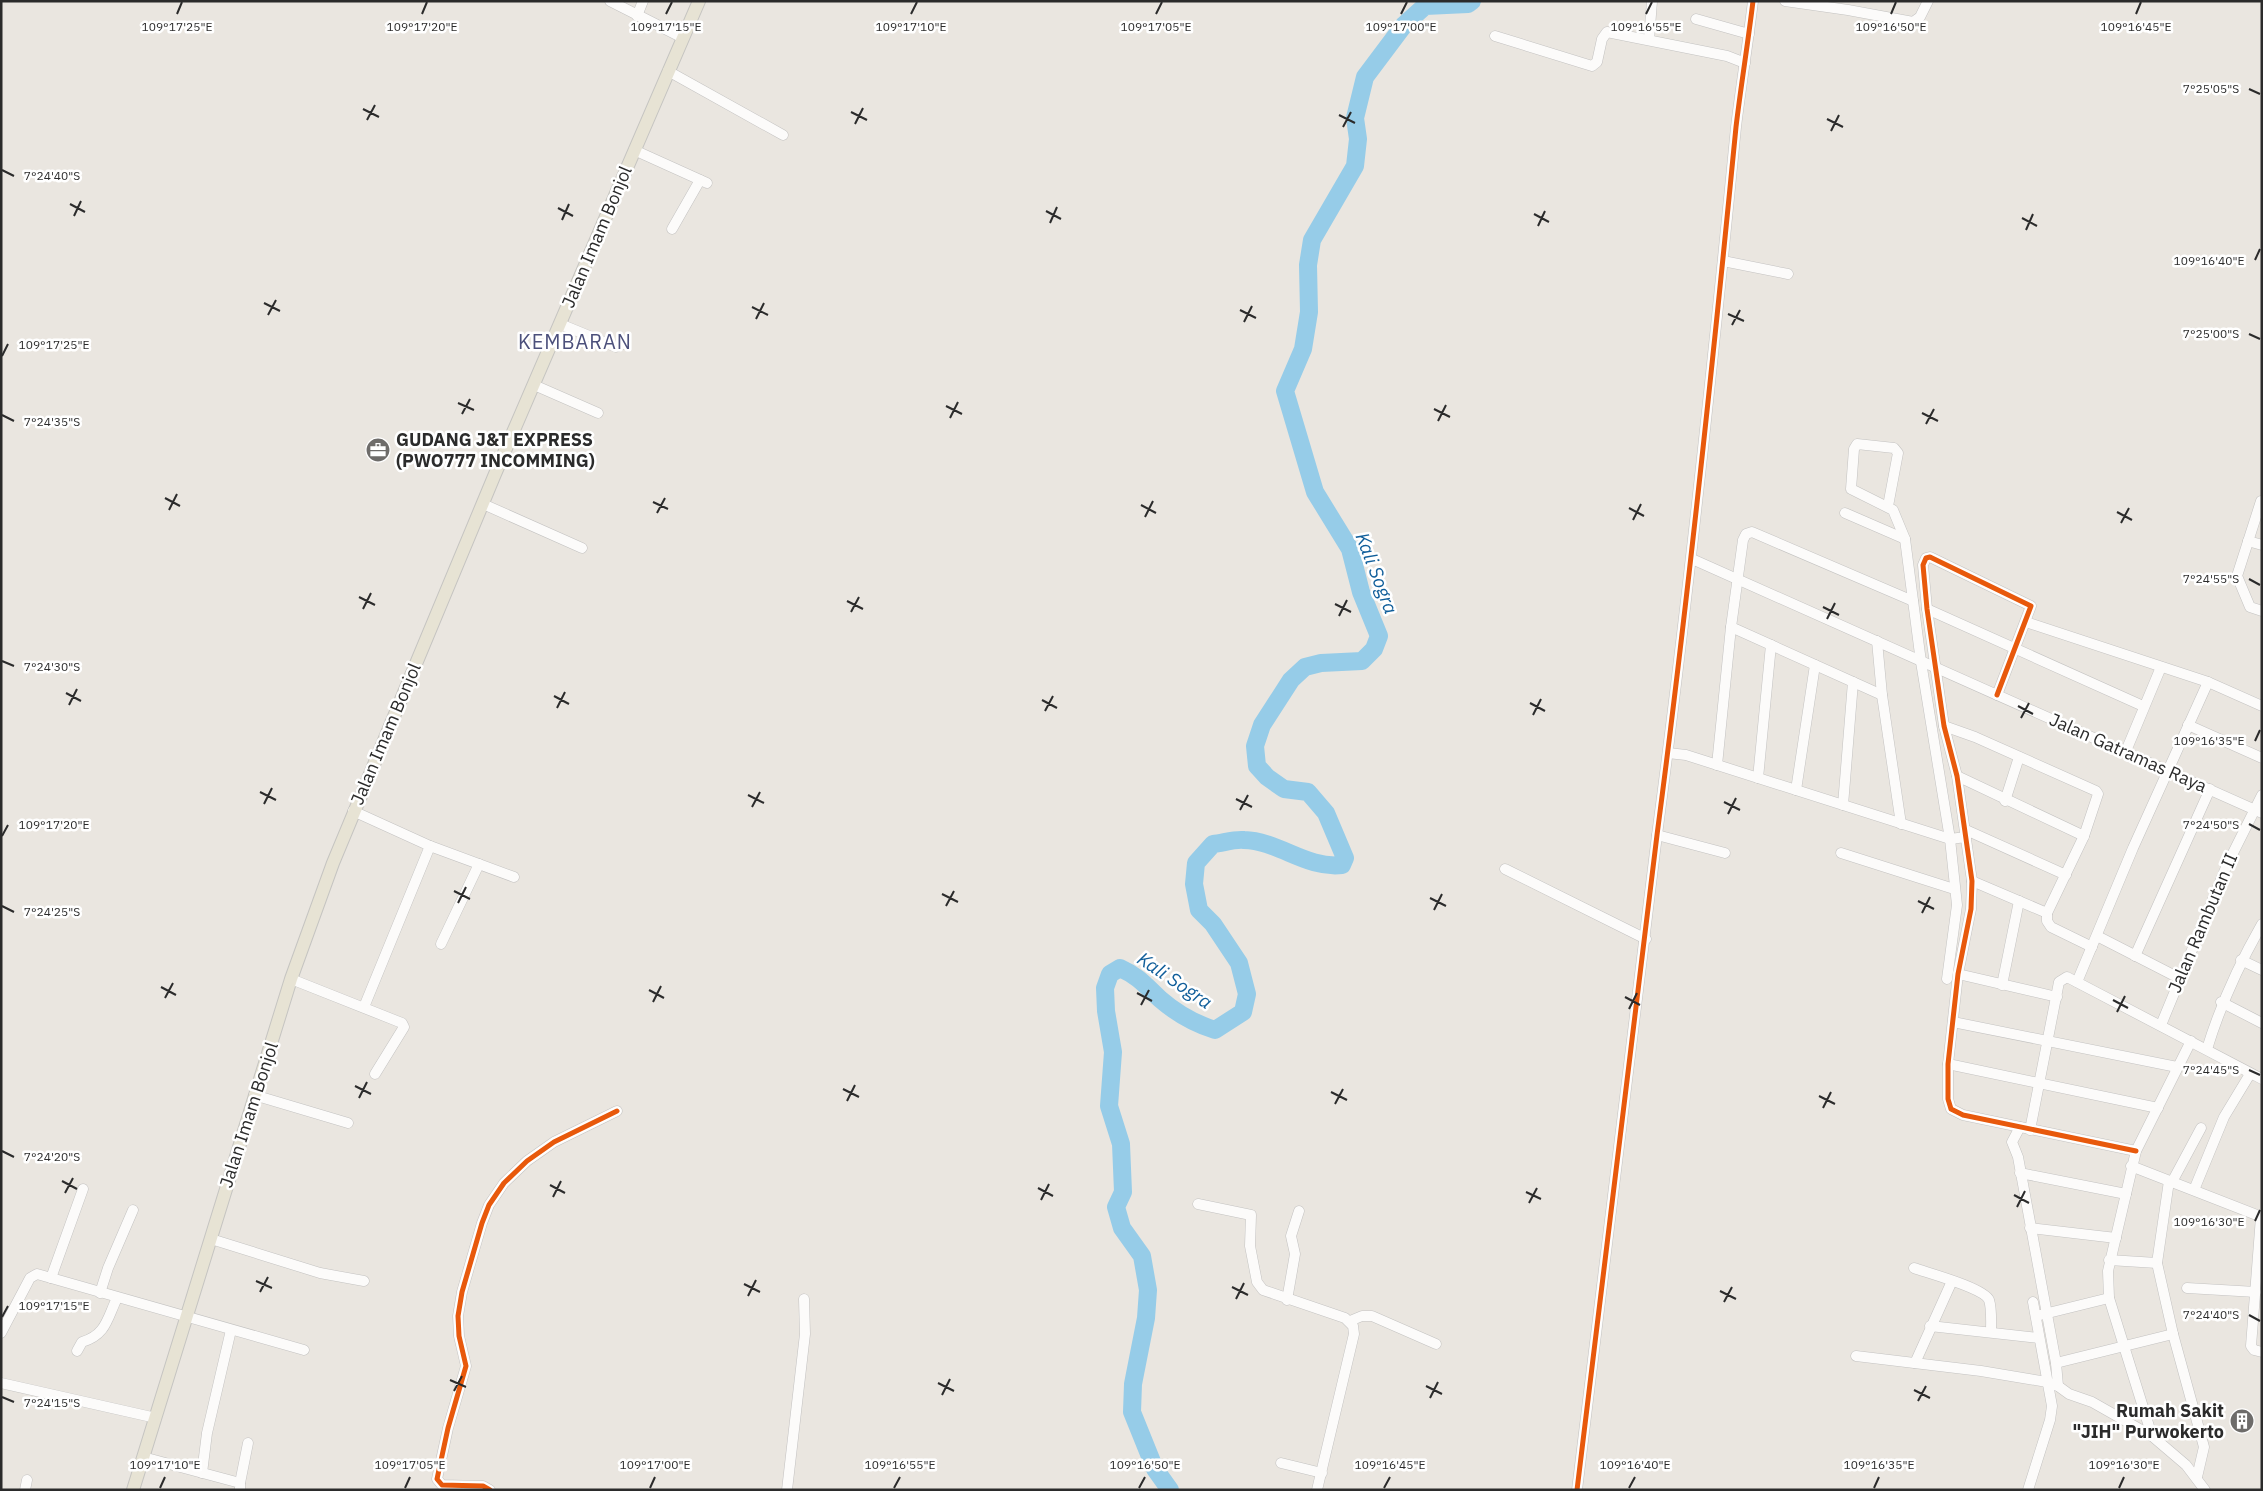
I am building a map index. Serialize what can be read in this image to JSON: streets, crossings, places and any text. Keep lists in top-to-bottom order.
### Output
{
  "streets": {
    "main road": ["Jalan Imam Bonjol"],
    "street": ["Jalan Gatramas Raya", "Jalan Rambutan II"]
  },
  "crossings": [
    ["Jalan Gatramas Raya", "Jalan Rambutan II"]
  ],
  "districts": ["KEMBARAN"],
  "water": ["Kali Sogra"],
  "places": {
    "office": ["GUDANG J&T EXPRESS (PWO777 INCOMMING)"],
    "building": ["Rumah Sakit \"JIH\" Purwokerto"]
  },
  "coordinates": [
    "109°17'25\"E",
    "109°17'20\"E",
    "109°17'15\"E",
    "109°17'10\"E",
    "109°17'05\"E",
    "109°17'00\"E",
    "109°16'55\"E",
    "109°16'50\"E",
    "109°16'45\"E",
    "7°25'05\"S",
    "7°24'40\"S",
    "109°16'40\"E",
    "7°25'00\"S",
    "7°24'35\"S",
    "7°24'55\"S",
    "7°24'30\"S",
    "109°16'35\"E",
    "7°24'50\"S",
    "7°24'25\"S",
    "7°24'45\"S",
    "7°24'20\"S",
    "109°16'30\"E",
    "7°24'15\"S"
  ]
}
